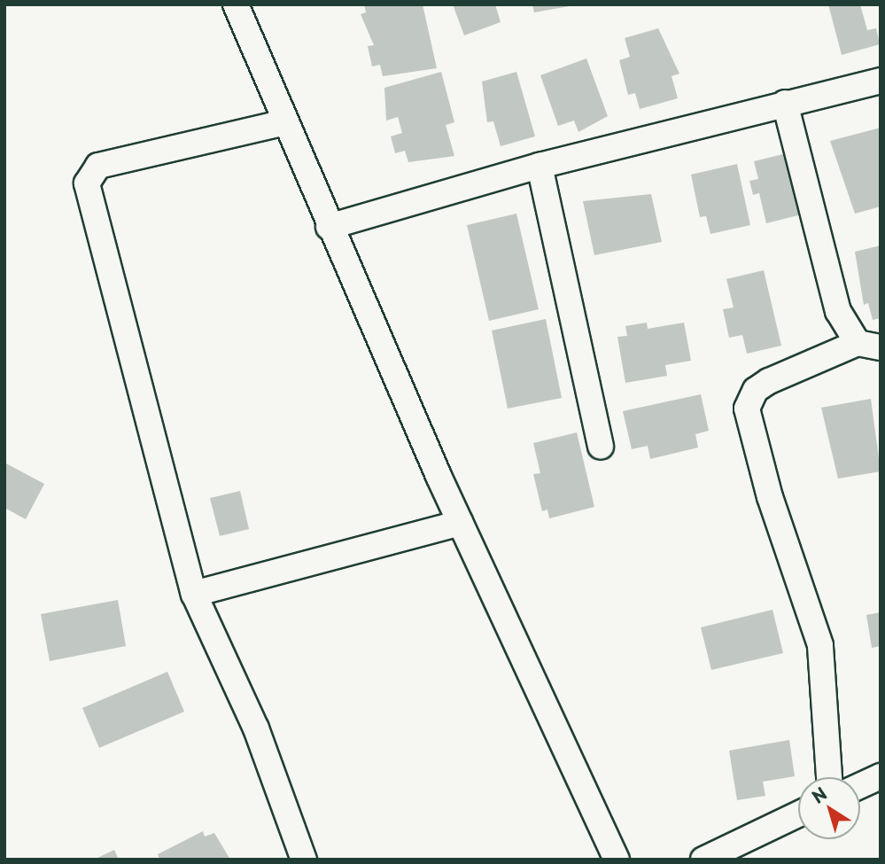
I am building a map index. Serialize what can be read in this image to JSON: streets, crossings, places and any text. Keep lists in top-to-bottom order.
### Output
{
  "north": "top left"
}
